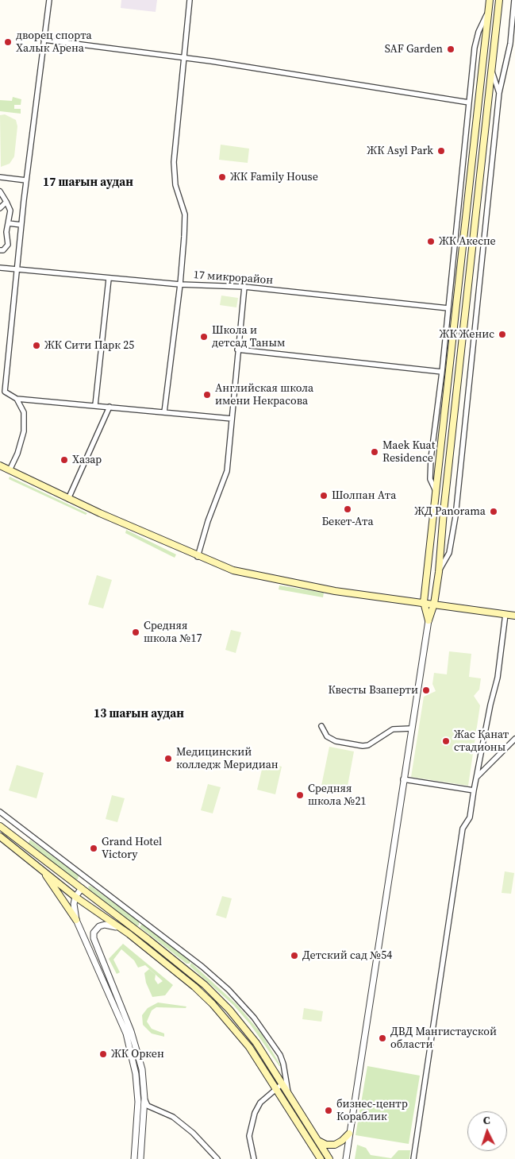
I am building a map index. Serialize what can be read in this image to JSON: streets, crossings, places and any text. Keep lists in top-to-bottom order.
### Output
{
  "streets": {
    "street": ["17 микрорайон"]
  },
  "districts": ["17 шағын аудан", "13 шағын аудан"],
  "places": [
    "дворец спорта Халык Арена",
    "SAF Garden",
    "ЖК Asyl Park",
    "ЖК Family House",
    "ЖК Акеспе",
    "ЖК Женис",
    "Школа и детсад Таным",
    "ЖК Сити Парк 25",
    "Английская школа имени Некрасова",
    "Maek Kuat Residence",
    "Хазар",
    "Шолпан Ата",
    "Бекет-Ата",
    "ЖД Panorama",
    "Средняя школа №17",
    "Квесты Взаперти",
    "Жас Қанат стадионы",
    "Медицинский колледж Меридиан",
    "Средняя школа №21",
    "Grand Hotel Victory",
    "Детский сад №54",
    "ДВД Мангистауской области",
    "ЖК Оркен",
    "бизнес-центр Кораблик"
  ],
  "north": "top"
}
